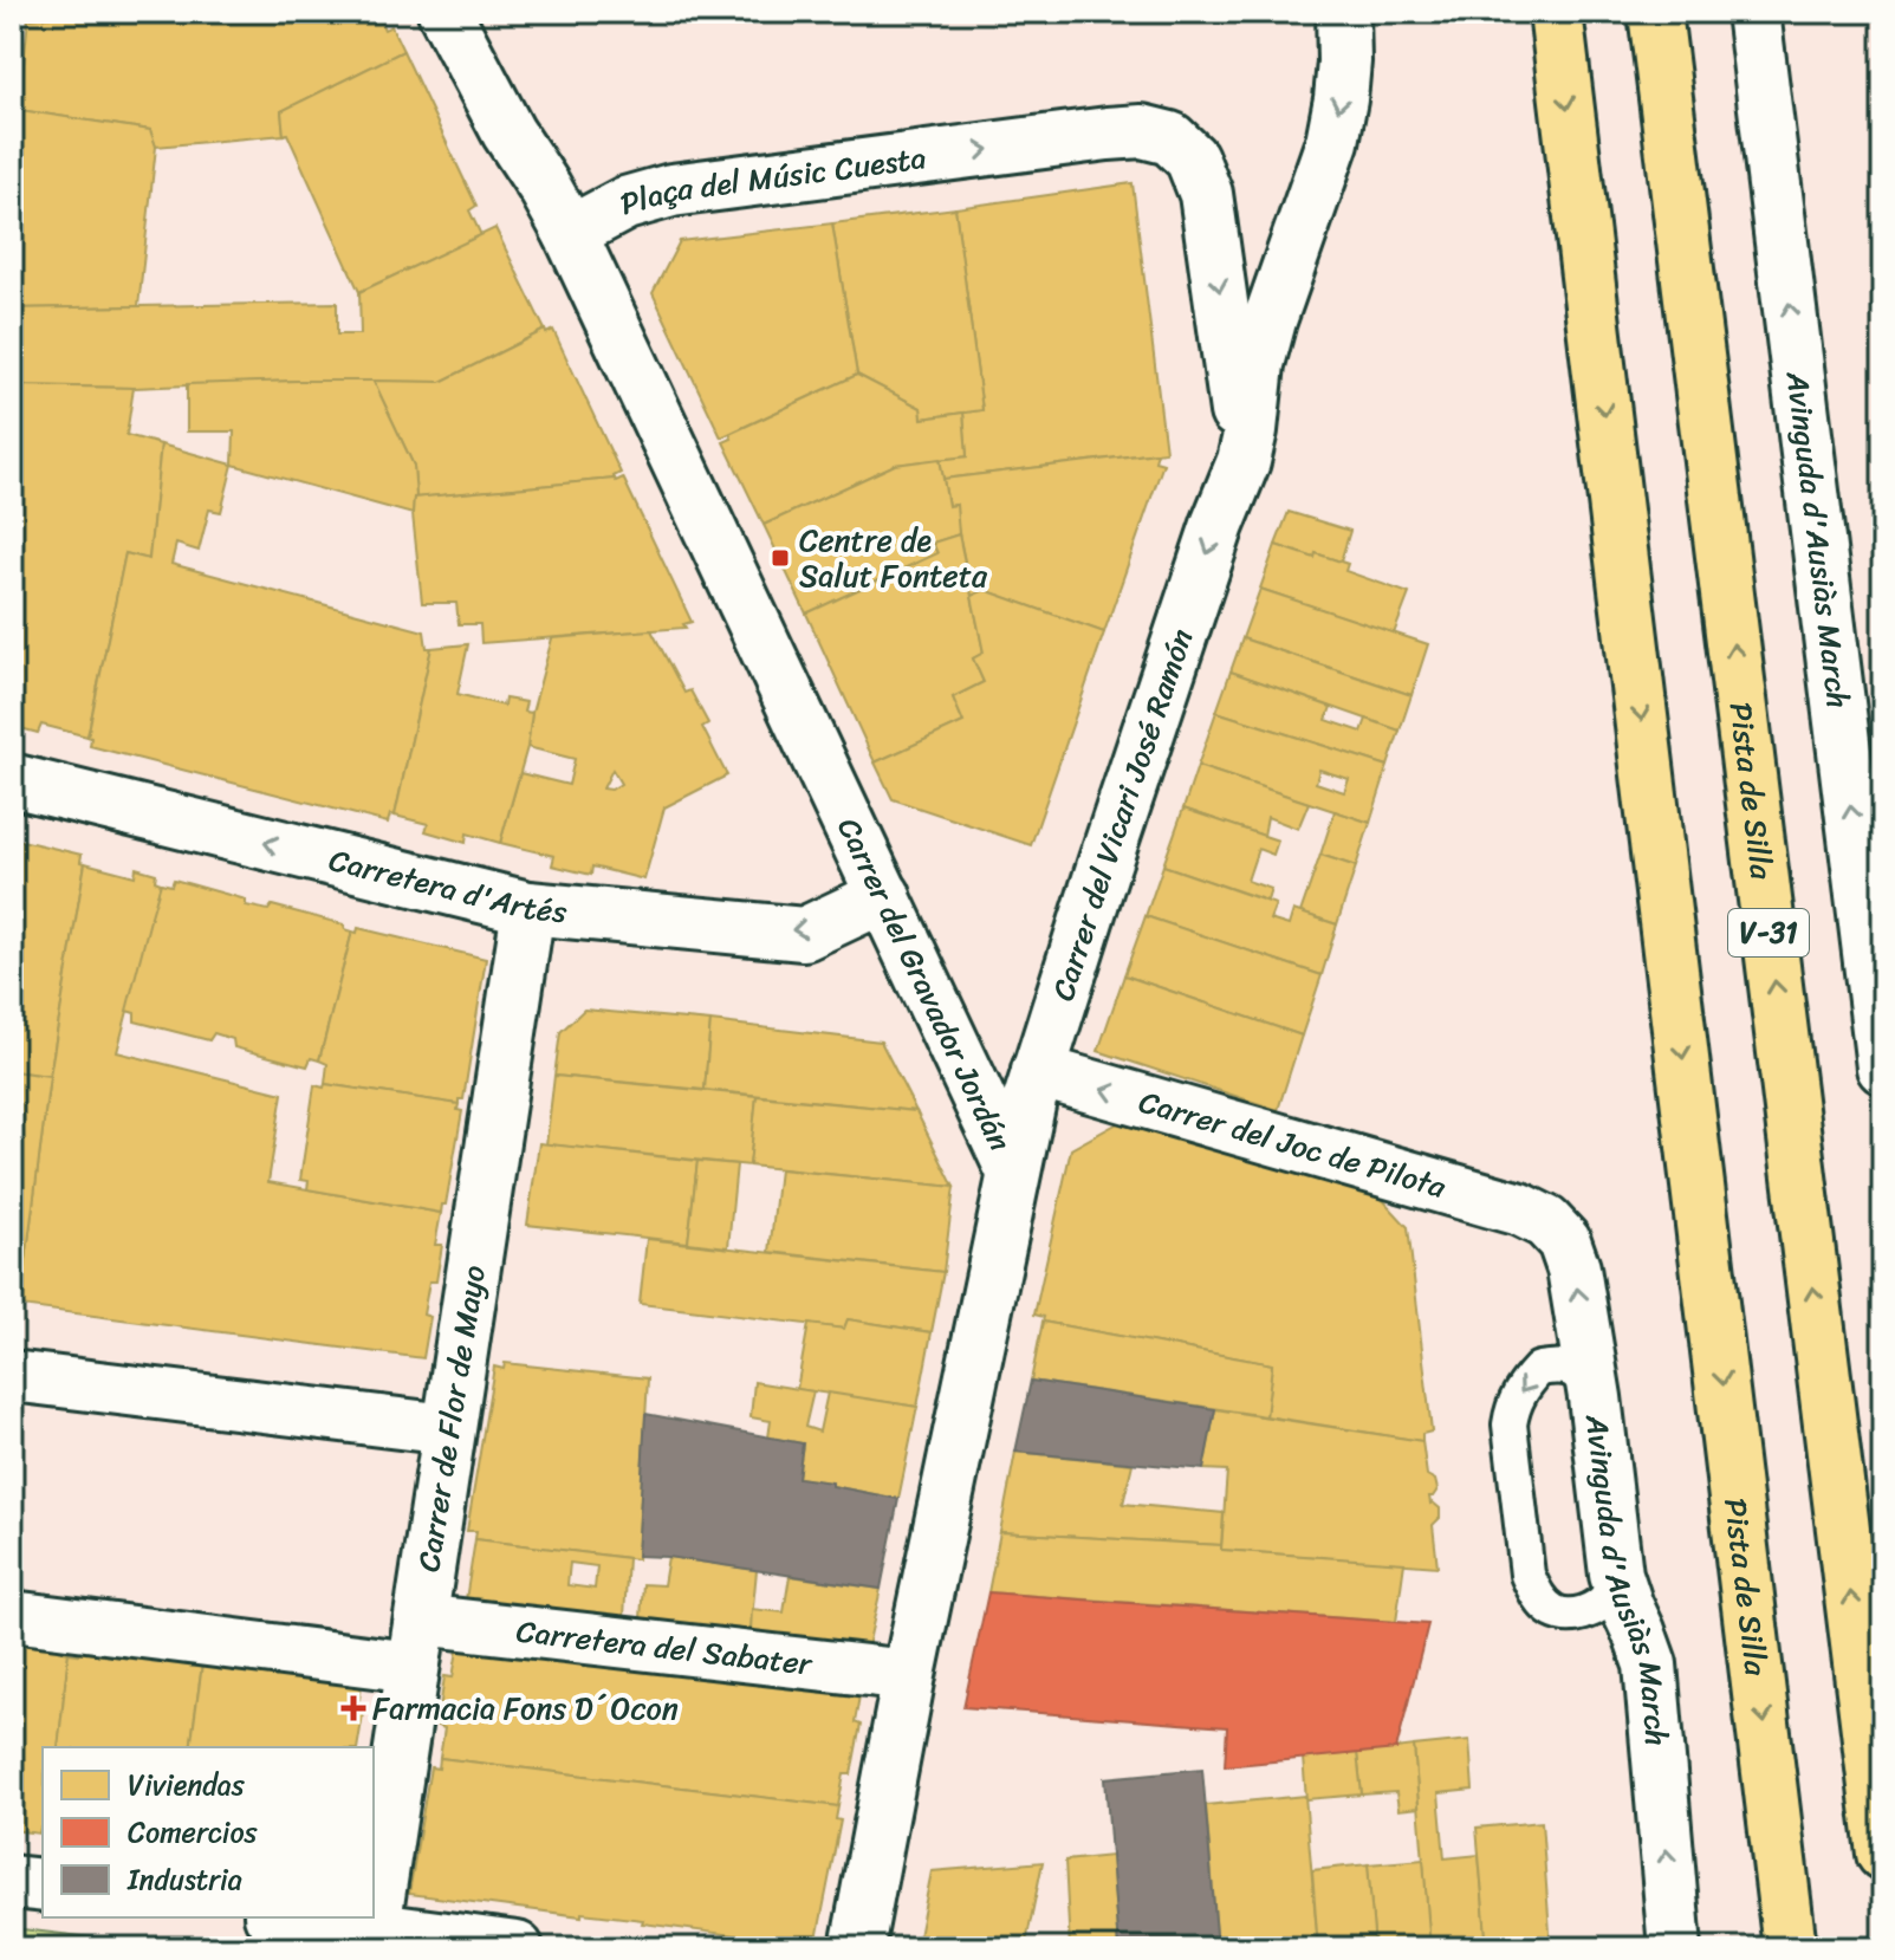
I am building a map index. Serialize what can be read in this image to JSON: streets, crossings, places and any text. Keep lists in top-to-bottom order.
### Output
{
  "streets": {
    "highway": ["Pista de Silla", "V-31"],
    "street": [
      "Plaça del Músic Cuesta",
      "Avinguda d'Ausiàs March",
      "Carrer del Vicari José Ramón",
      "Carretera d'Artés",
      "Carrer del Gravador Jordán",
      "Carrer del Joc de Pilota",
      "Carrer de Flor de Mayo",
      "Carretera del Sabater"
    ]
  },
  "crossings": [
    ["Plaça del Músic Cuesta", "Carrer del Vicari José Ramón"],
    ["Plaça del Músic Cuesta", "Carrer del Gravador Jordán"],
    ["Avinguda d'Ausiàs March", "Carrer del Joc de Pilota"],
    ["Carrer del Vicari José Ramón", "Carrer del Gravador Jordán"],
    ["Carrer del Vicari José Ramón", "Carrer del Joc de Pilota"],
    ["Carretera d'Artés", "Carrer del Gravador Jordán"],
    ["Carretera d'Artés", "Carrer de Flor de Mayo"],
    ["Carrer del Gravador Jordán", "Carretera del Sabater"],
    ["Carrer de Flor de Mayo", "Carretera del Sabater"]
  ],
  "one_way": [
    "Avinguda d'Ausiàs March",
    "Carrer del Vicari José Ramón",
    "Carretera d'Artés",
    "Carrer del Joc de Pilota"
  ],
  "places": {
    "transit": ["Centre de Salut Fonteta"],
    "health": ["Farmacia Fons D´Ocon"]
  },
  "legend": ["Viviendas", "Comercios", "Industria"]
}
